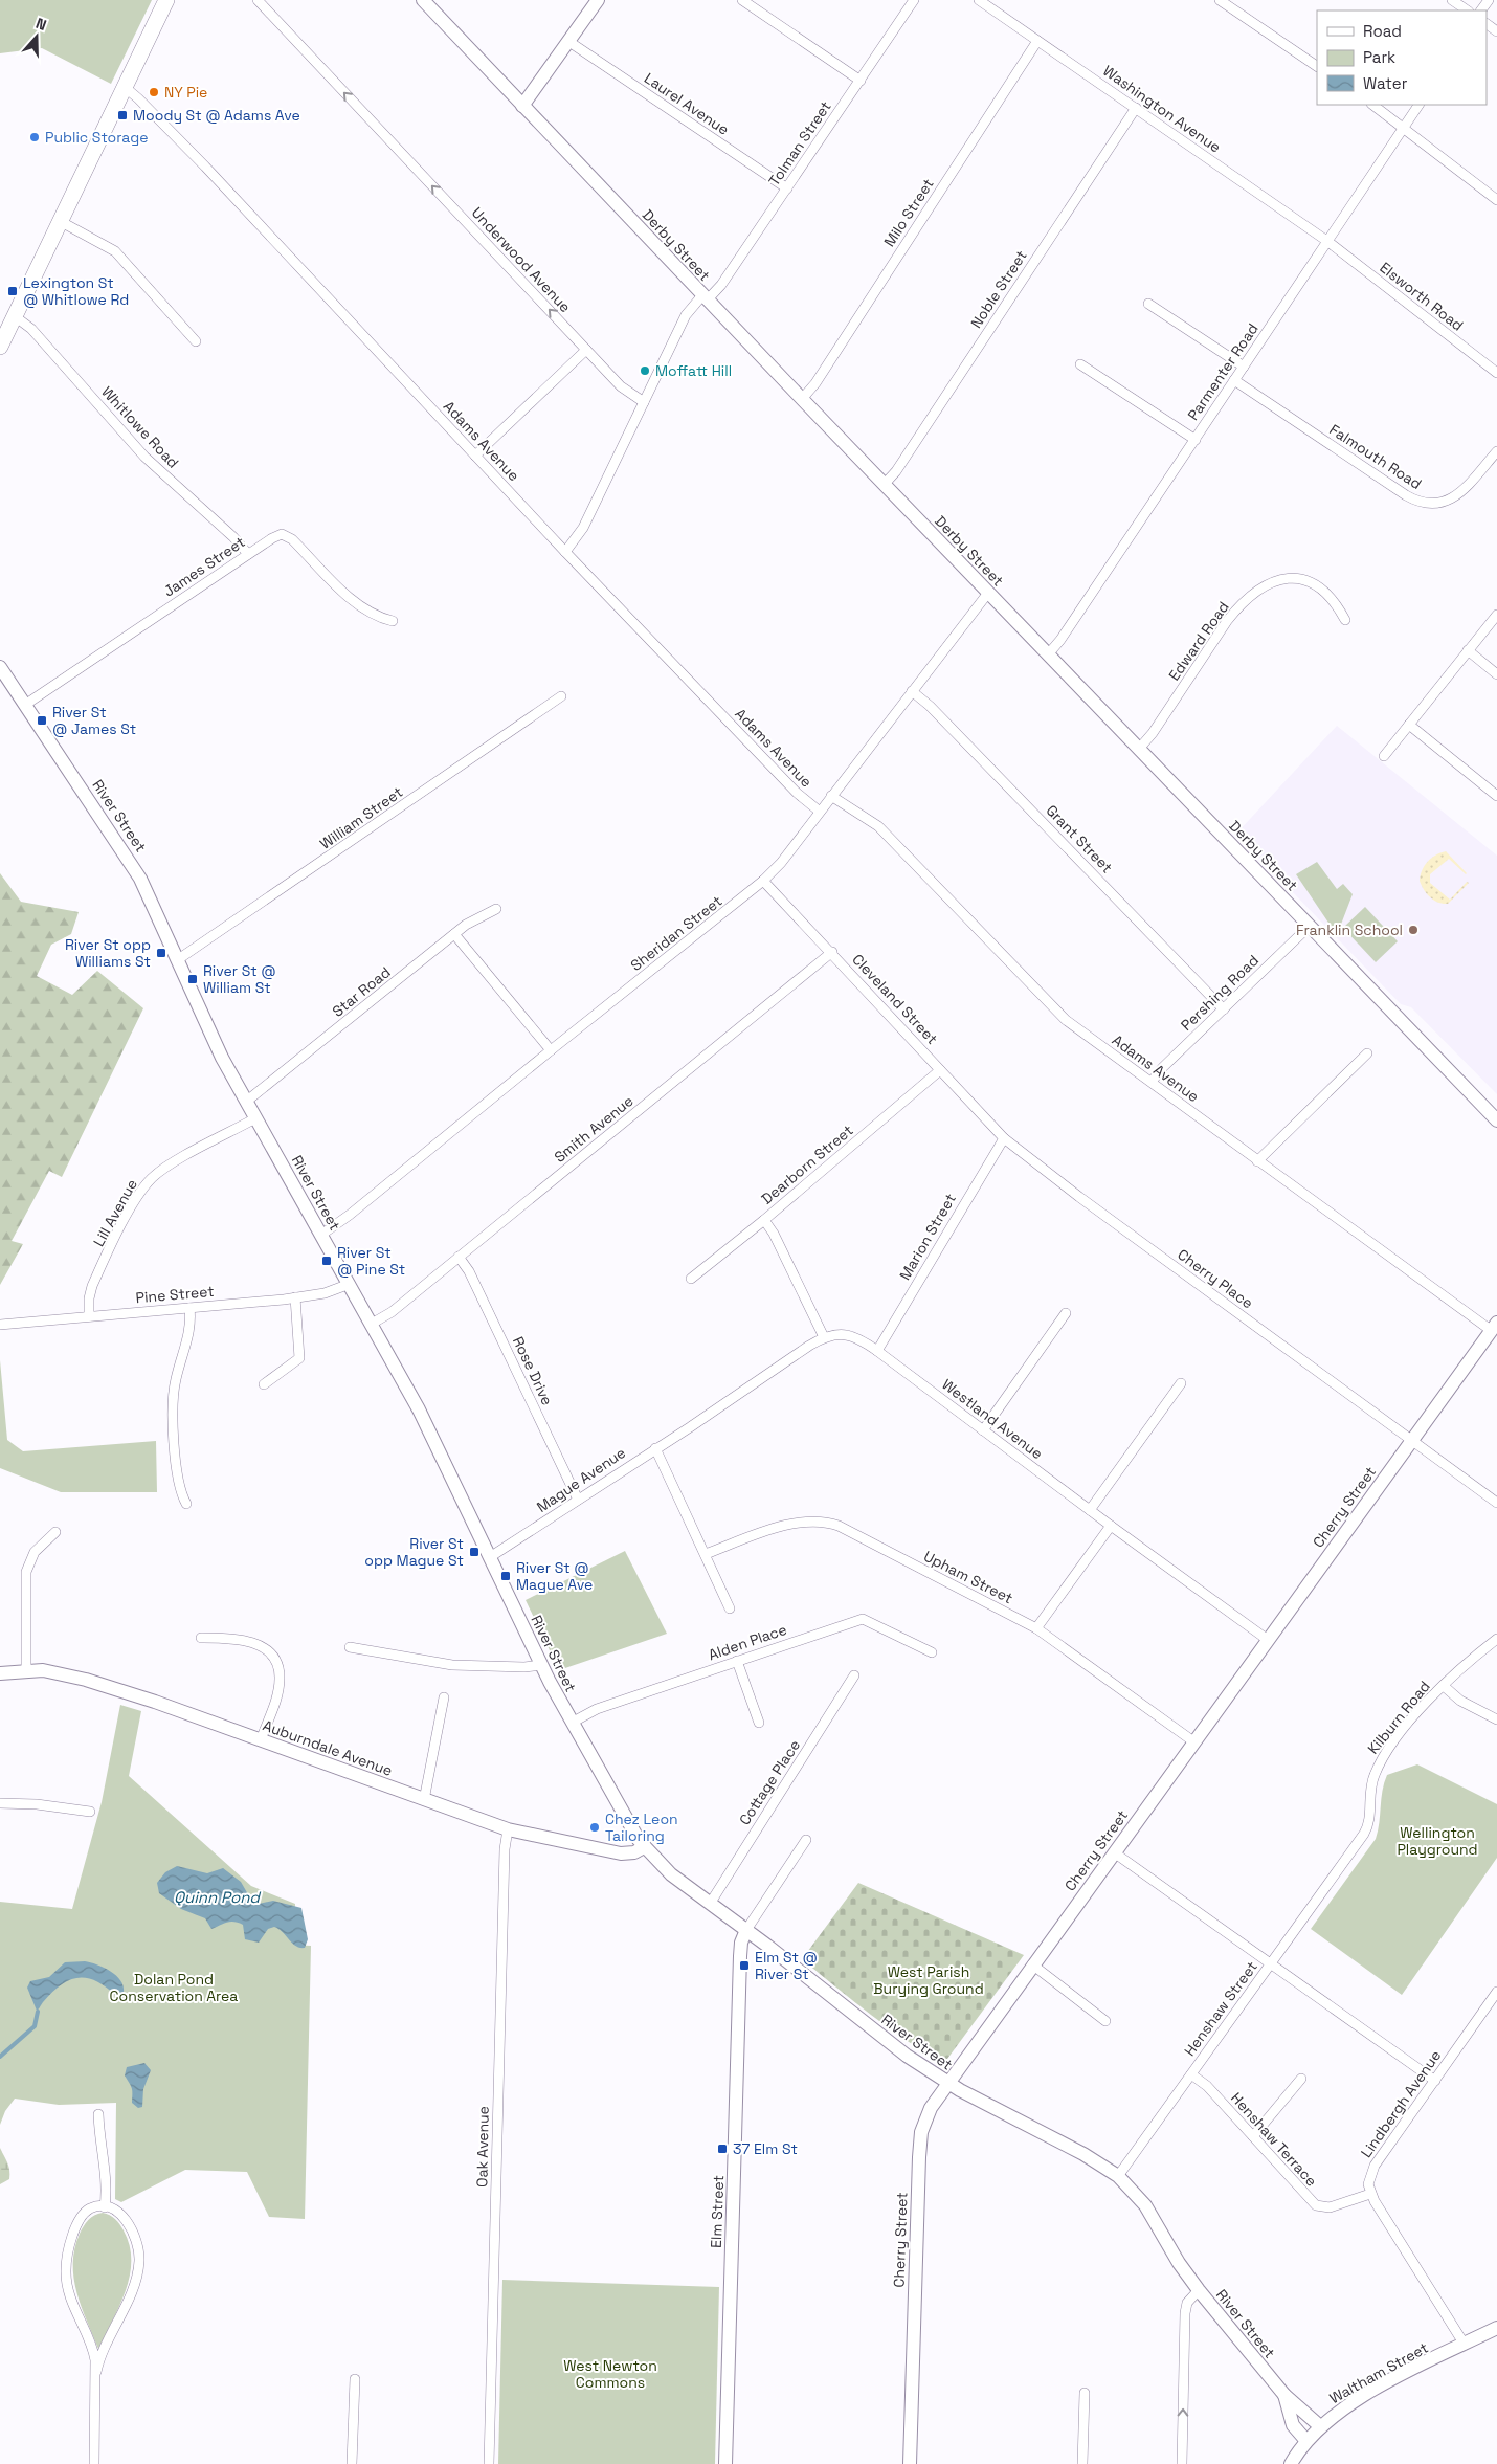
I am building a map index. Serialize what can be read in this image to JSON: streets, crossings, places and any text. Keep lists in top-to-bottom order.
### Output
{
  "streets": {
    "street": [
      "Laurel Avenue",
      "Washington Avenue",
      "Tolman Street",
      "Milo Street",
      "Derby Street",
      "Underwood Avenue",
      "Noble Street",
      "Elsworth Road",
      "Parmenter Road",
      "Whitlowe Road",
      "Adams Avenue",
      "Falmouth Road",
      "James Street",
      "Edward Road",
      "River Street",
      "William Street",
      "Grant Street",
      "Sheridan Street",
      "Star Road",
      "Pershing Road",
      "Cleveland Street",
      "Smith Avenue",
      "Dearborn Street",
      "Lill Avenue",
      "Marion Street",
      "Cherry Place",
      "Pine Street",
      "Rose Drive",
      "Westland Avenue",
      "Mague Avenue",
      "Cherry Street",
      "Upham Street",
      "Alden Place",
      "Kilburn Road",
      "Auburndale Avenue",
      "Cottage Place",
      "Henshaw Street",
      "Lindbergh Avenue",
      "Henshaw Terrace",
      "Oak Avenue",
      "Elm Street",
      "Waltham Street"
    ]
  },
  "crossings": [
    ["Laurel Avenue", "Tolman Street"],
    ["Washington Avenue", "Milo Street"],
    ["Washington Avenue", "Noble Street"],
    ["Washington Avenue", "Elsworth Road"],
    ["Washington Avenue", "Parmenter Road"],
    ["Tolman Street", "Derby Street"],
    ["Tolman Street", "Underwood Avenue"],
    ["Tolman Street", "Adams Avenue"],
    ["Milo Street", "Derby Street"],
    ["Derby Street", "Noble Street"],
    ["Derby Street", "Parmenter Road"],
    ["Derby Street", "Edward Road"],
    ["Derby Street", "Sheridan Street"],
    ["Derby Street", "Pershing Road"],
    ["Elsworth Road", "Parmenter Road"],
    ["Parmenter Road", "Falmouth Road"],
    ["Whitlowe Road", "James Street"],
    ["Adams Avenue", "Sheridan Street"],
    ["Adams Avenue", "Pershing Road"],
    ["Adams Avenue", "Cherry Street"],
    ["James Street", "River Street"],
    ["River Street", "William Street"],
    ["River Street", "Sheridan Street"],
    ["River Street", "Star Road"],
    ["River Street", "Smith Avenue"],
    ["River Street", "Lill Avenue"],
    ["River Street", "Pine Street"],
    ["River Street", "Mague Avenue"],
    ["River Street", "Cherry Street"],
    ["River Street", "Alden Place"],
    ["River Street", "Auburndale Avenue"],
    ["River Street", "Cottage Place"],
    ["River Street", "Henshaw Street"],
    ["River Street", "Elm Street"],
    ["River Street", "Waltham Street"],
    ["Grant Street", "Sheridan Street"],
    ["Grant Street", "Pershing Road"],
    ["Sheridan Street", "Cleveland Street"],
    ["Cleveland Street", "Smith Avenue"],
    ["Cleveland Street", "Dearborn Street"],
    ["Cleveland Street", "Marion Street"],
    ["Cleveland Street", "Cherry Place"],
    ["Smith Avenue", "Rose Drive"],
    ["Lill Avenue", "Pine Street"],
    ["Marion Street", "Cherry Place"],
    ["Marion Street", "Westland Avenue"],
    ["Cherry Place", "Cherry Street"],
    ["Rose Drive", "Mague Avenue"],
    ["Westland Avenue", "Mague Avenue"],
    ["Westland Avenue", "Cherry Street"],
    ["Cherry Street", "Upham Street"],
    ["Cherry Street", "Henshaw Street"],
    ["Kilburn Road", "Henshaw Street"],
    ["Auburndale Avenue", "Oak Avenue"],
    ["Henshaw Street", "Henshaw Terrace"],
    ["Lindbergh Avenue", "Henshaw Terrace"]
  ],
  "one_way": ["Underwood Avenue"],
  "water": ["Quinn Pond"],
  "parks": [
    "Wellington Playground",
    "West Parish Burying Ground",
    "Dolan Pond Conservation Area",
    "West Newton Commons"
  ],
  "places": {
    "other": [
      "NY Pie",
      "Public Storage",
      "Moffatt Hill",
      "Franklin School",
      "Chez Leon Tailoring"
    ],
    "transit": [
      "Moody St @ Adams Ave",
      "Lexington St @ Whitlowe Rd",
      "River St @ James St",
      "River St opp Williams St",
      "River St @ William St",
      "River St @ Pine St",
      "River St opp Mague St",
      "River St @ Mague Ave",
      "Elm St @ River St",
      "37 Elm St"
    ]
  },
  "legend": ["Road", "Park", "Water"],
  "north": "top"
}
